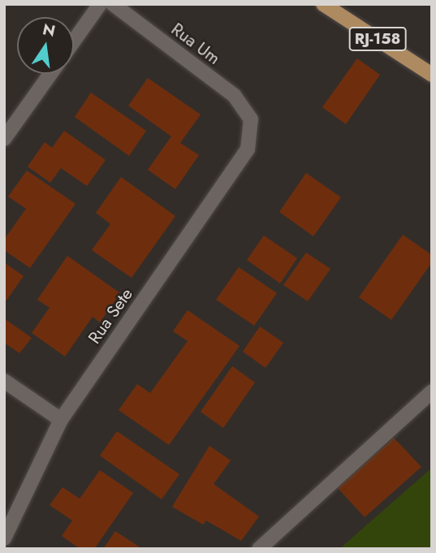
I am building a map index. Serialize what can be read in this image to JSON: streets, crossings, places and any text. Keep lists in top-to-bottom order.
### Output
{
  "streets": {
    "main road": ["RJ-158"],
    "street": ["Rua Um", "Rua Sete"]
  },
  "crossings": [
    ["Rua Um", "Rua Sete"]
  ],
  "north": "top"
}
